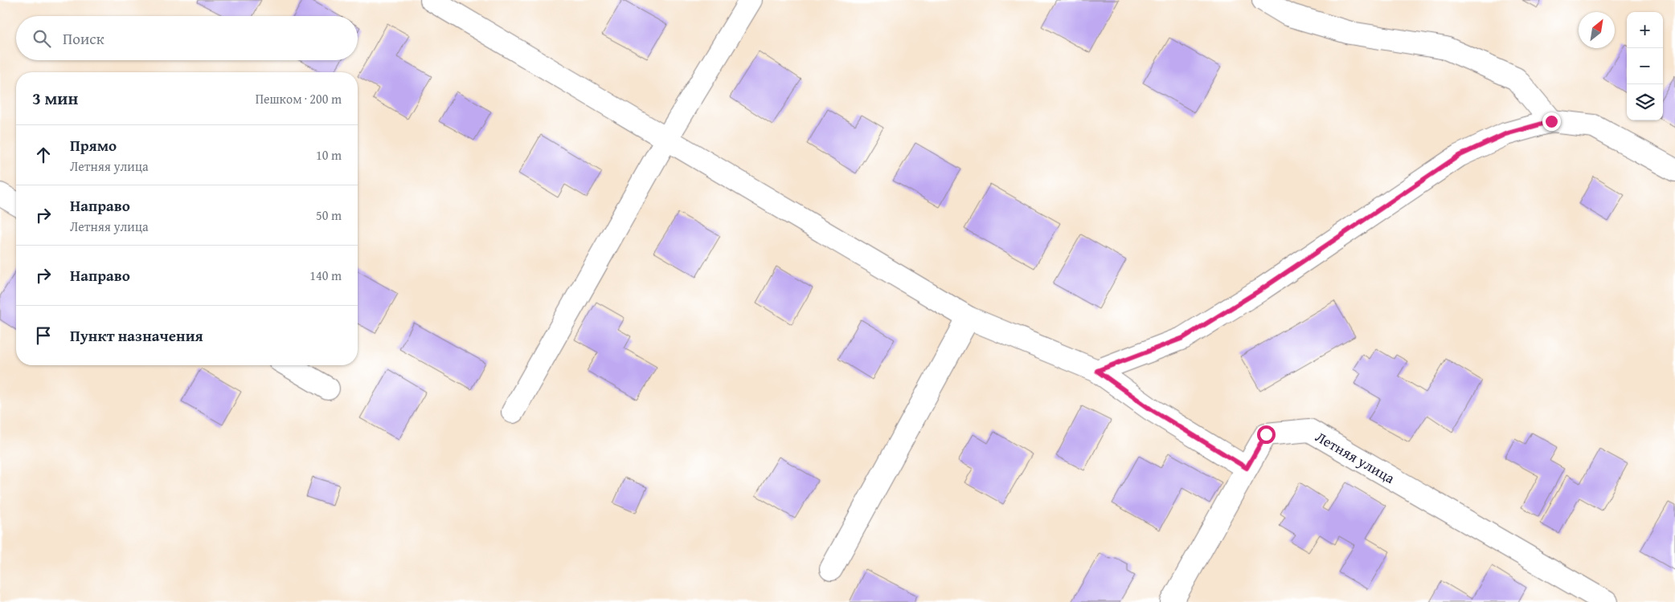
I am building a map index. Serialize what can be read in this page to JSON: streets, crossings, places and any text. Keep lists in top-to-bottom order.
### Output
{
  "streets": {
    "street": ["Летняя улица"]
  },
  "north": "top right",
  "page": {
    "map_buttons": ["+", "−"],
    "search": "Поиск",
    "heading": ["3 мин", "Пешком · 200 m"],
    "list": [
      ["Прямо", "Летняя улица", "10 m"],
      ["Направо", "Летняя улица", "50 m"],
      ["Направо", "140 m"],
      "Пункт назначения"
    ]
  }
}
